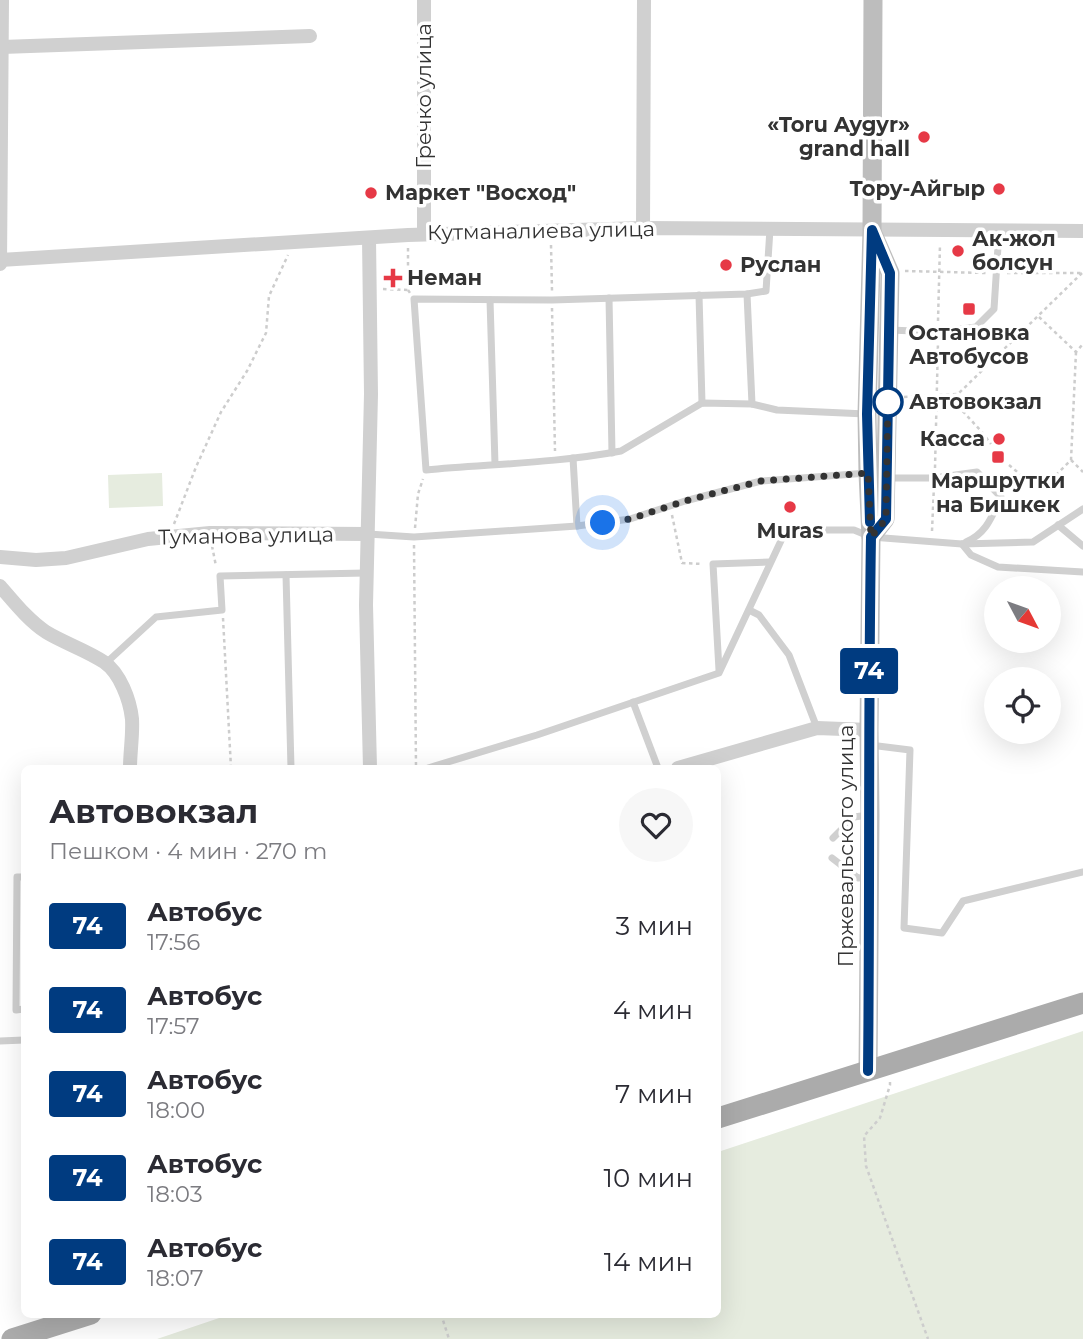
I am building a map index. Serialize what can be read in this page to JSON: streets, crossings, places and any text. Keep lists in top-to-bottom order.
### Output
{
  "streets": {
    "main road": ["Пржевальского улица"],
    "street": ["Гречко улица", "Кутманалиева улица", "Туманова улица"]
  },
  "crossings": [
    ["Гречко улица", "Кутманалиева улица"],
    ["Кутманалиева улица", "Пржевальского улица"]
  ],
  "places": {
    "other": [
      "«Toru Aygyr» grand hall",
      "Тору-Айгыр",
      "Маркет \"Восход\"",
      "Ак-жол болсун",
      "Руслан",
      "Автовокзал",
      "Касса",
      "Muras"
    ],
    "health": ["Неман"],
    "transit": ["Остановка Автобусов", "Маршрутки на Бишкек"]
  },
  "lines": ["bus line 74"],
  "north": "bottom right",
  "page": {
    "on_map": "74",
    "heading": ["Автовокзал", "Пешком · 4 мин · 270 m"],
    "list": [
      {
        "mark": "74",
        "name": "Автобус",
        "note": "17:56",
        "value": "3 мин"
      },
      {
        "mark": "74",
        "name": "Автобус",
        "note": "17:57",
        "value": "4 мин"
      },
      {
        "mark": "74",
        "name": "Автобус",
        "note": "18:00",
        "value": "7 мин"
      },
      {
        "mark": "74",
        "name": "Автобус",
        "note": "18:03",
        "value": "10 мин"
      },
      {
        "mark": "74",
        "name": "Автобус",
        "note": "18:07",
        "value": "14 мин"
      }
    ]
  }
}
